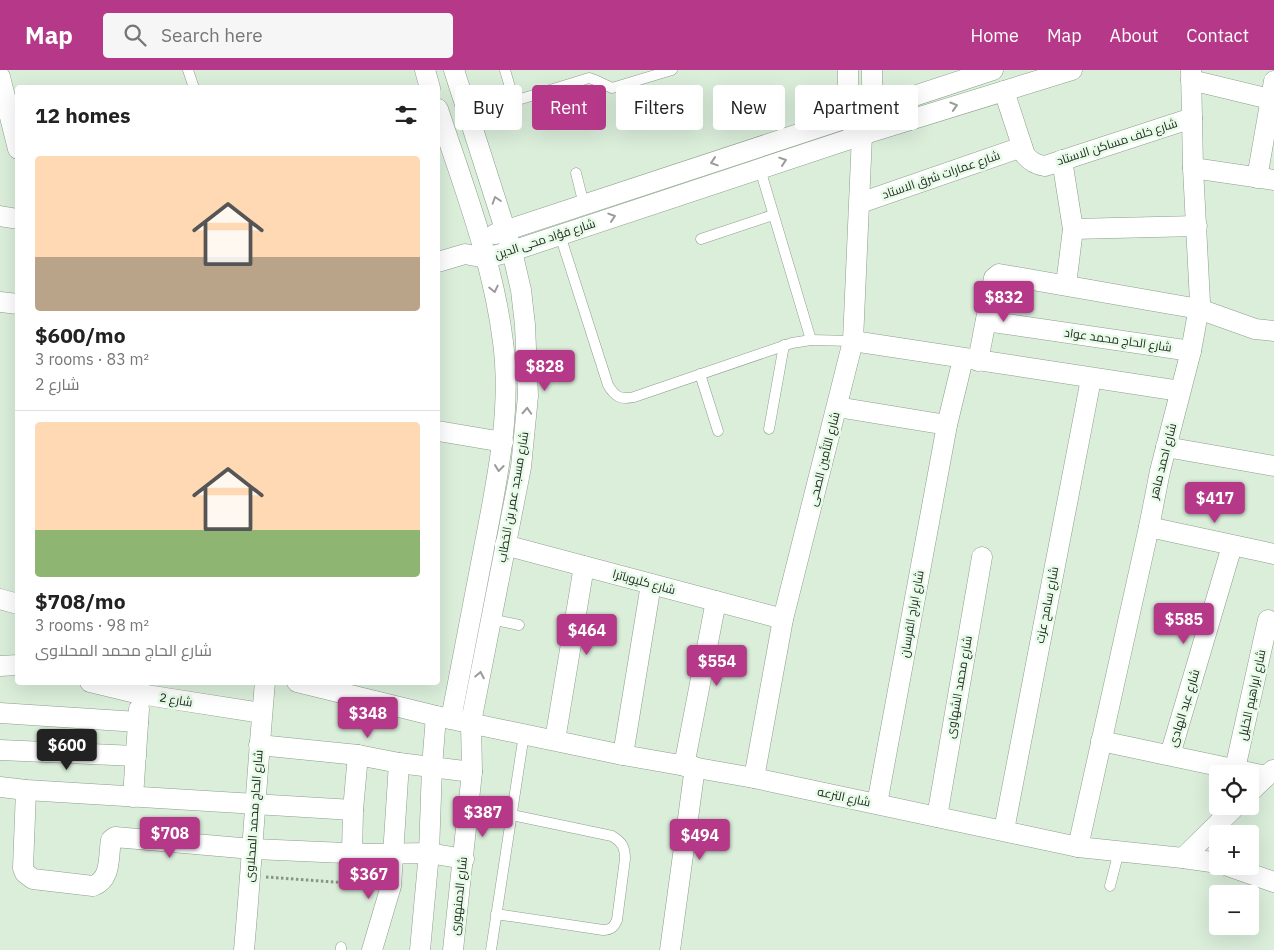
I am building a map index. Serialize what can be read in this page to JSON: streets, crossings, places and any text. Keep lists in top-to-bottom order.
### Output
{
  "streets": {
    "street": [
      "شارع خلف مساكن الاستاد",
      "شارع عمارات شرق الاستاد",
      "شارع فؤاد محى الدين",
      "شارع الحاج محمد عواد",
      "شارع التأمين الصحى",
      "شارع احمد ماهر",
      "شارع مسجد عمر بن الخطاب",
      "شارع كليوباترا",
      "شارع سامح عزت",
      "شارع ابراج الفرسان",
      "شارع محمد الشهاوى",
      "شارع ابراهيم الخليل",
      "شارع 2",
      "شارع عبد الهادى",
      "شارع الترعه",
      "شارع الحاج محمد المحلاوى",
      "شارع الدمنهورى"
    ]
  },
  "crossings": [
    ["شارع خلف مساكن الاستاد", "شارع عمارات شرق الاستاد"],
    ["شارع خلف مساكن الاستاد", "شارع احمد ماهر"],
    ["شارع عمارات شرق الاستاد", "شارع التأمين الصحى"],
    ["شارع فؤاد محى الدين", "شارع التأمين الصحى"],
    ["شارع فؤاد محى الدين", "شارع مسجد عمر بن الخطاب"],
    ["شارع الحاج محمد عواد", "شارع احمد ماهر"],
    ["شارع الحاج محمد عواد", "شارع ابراج الفرسان"],
    ["شارع التأمين الصحى", "شارع كليوباترا"],
    ["شارع التأمين الصحى", "شارع الترعه"],
    ["شارع احمد ماهر", "شارع الترعه"],
    ["شارع مسجد عمر بن الخطاب", "شارع كليوباترا"],
    ["شارع مسجد عمر بن الخطاب", "شارع الترعه"],
    ["شارع مسجد عمر بن الخطاب", "شارع الدمنهورى"],
    ["شارع سامح عزت", "شارع الترعه"],
    ["شارع ابراج الفرسان", "شارع الترعه"],
    ["شارع محمد الشهاوى", "شارع الترعه"],
    ["شارع 2", "شارع الحاج محمد المحلاوى"],
    ["شارع الترعه", "شارع الدمنهورى"]
  ],
  "page": {
    "header": "Map",
    "search": "Search here",
    "nav": [
      "Home",
      "Map",
      "About",
      "Contact"
    ],
    "chip": [
      "Buy",
      "Rent",
      "Filters",
      "New",
      "Apartment"
    ],
    "heading": "12 homes",
    "list": [
      {
        "name": "$600/mo",
        "note": "3 rooms · 83 m² · شارع 2"
      },
      {
        "name": "$708/mo",
        "note": "3 rooms · 98 m² · شارع الحاج محمد المحلاوى"
      }
    ],
    "price": [
      "$832",
      "$828",
      "$417",
      "$585",
      "$464",
      "$554",
      "$348",
      "$600",
      "$387",
      "$708",
      "$494",
      "$367"
    ],
    "map_buttons": ["+", "−"]
  }
}
